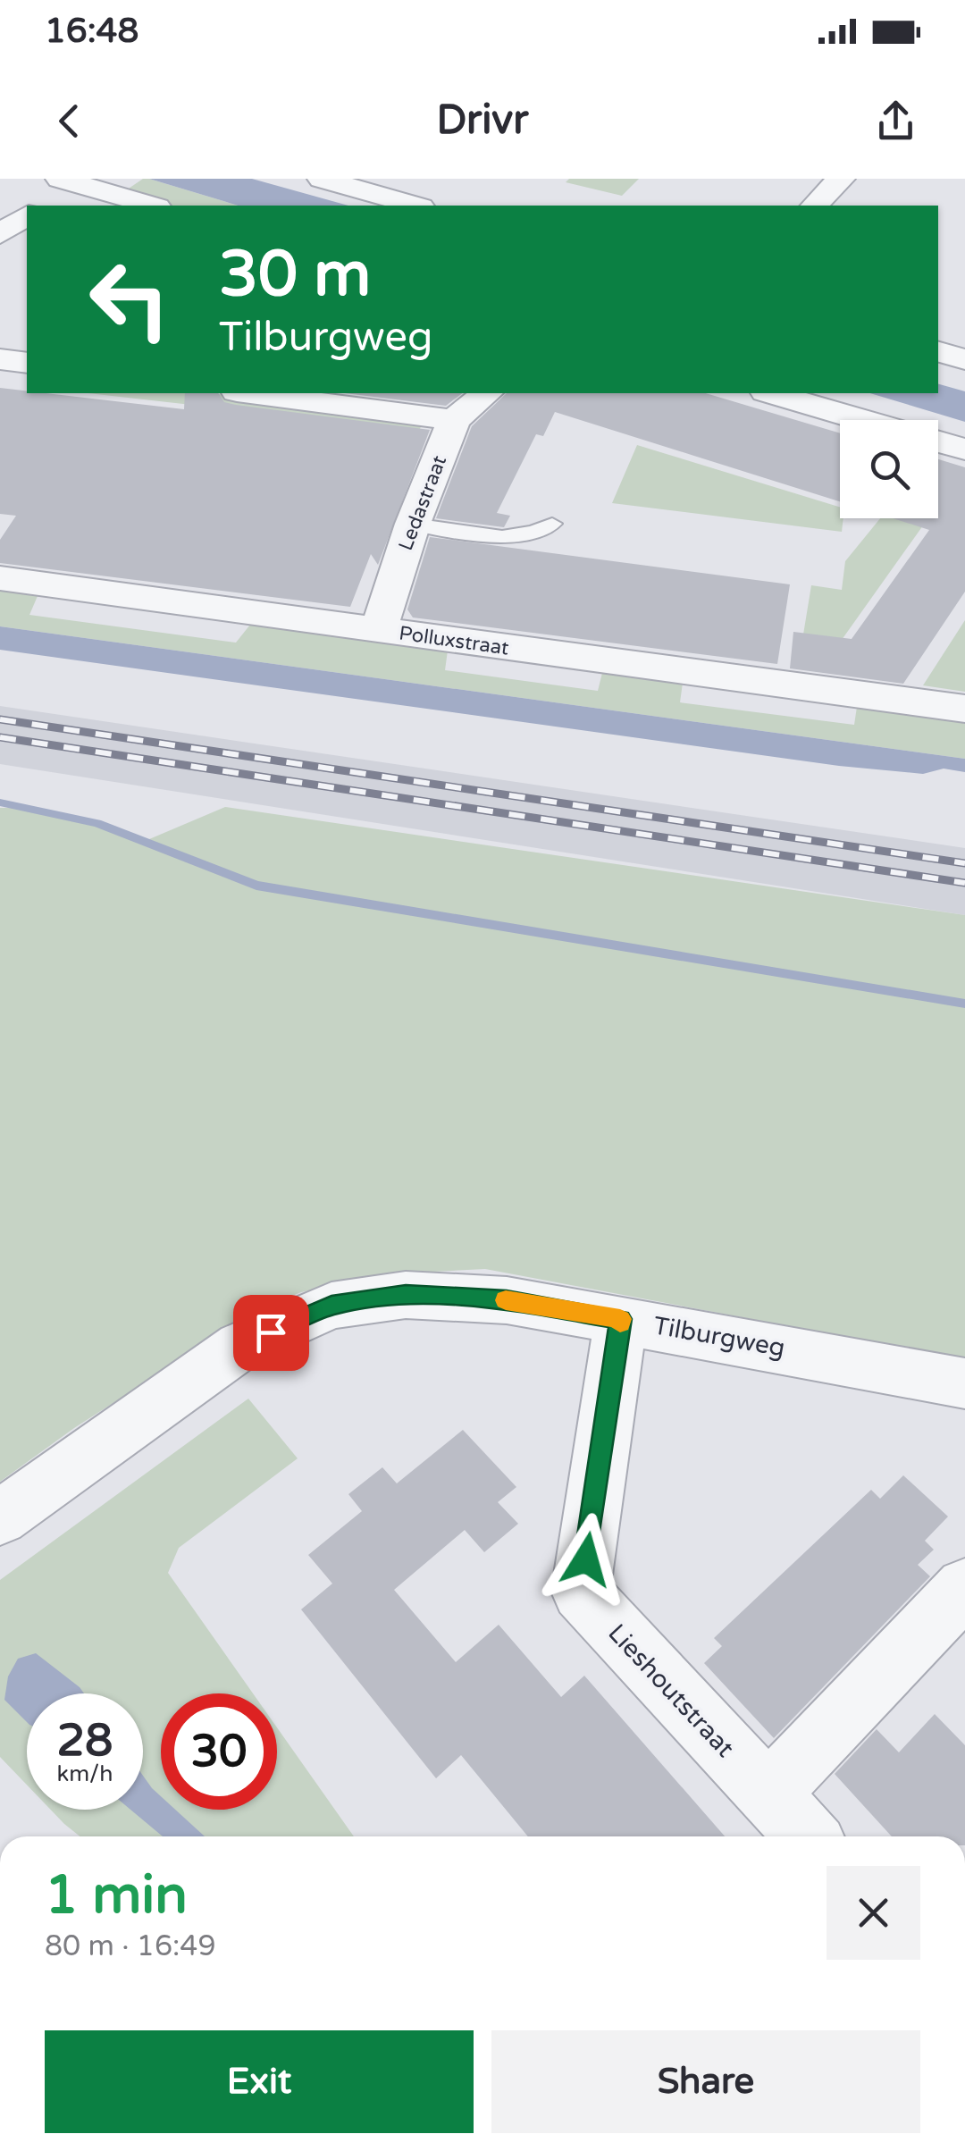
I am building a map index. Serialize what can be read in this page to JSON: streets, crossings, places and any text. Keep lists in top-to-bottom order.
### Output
{
  "streets": {
    "street": [
      "Ledastraat",
      "Polluxstraat",
      "Tilburgweg",
      "Lieshoutstraat"
    ]
  },
  "crossings": [
    ["Ledastraat", "Polluxstraat"],
    ["Tilburgweg", "Lieshoutstraat"]
  ],
  "page": {
    "status": "16:48",
    "header": "Drivr",
    "turn": ["30 m", "Tilburgweg"],
    "speed": "28 km/h",
    "limit": "30",
    "heading": ["1 min", "80 m · 16:49"],
    "buttons": ["Exit", "Share"]
  }
}
